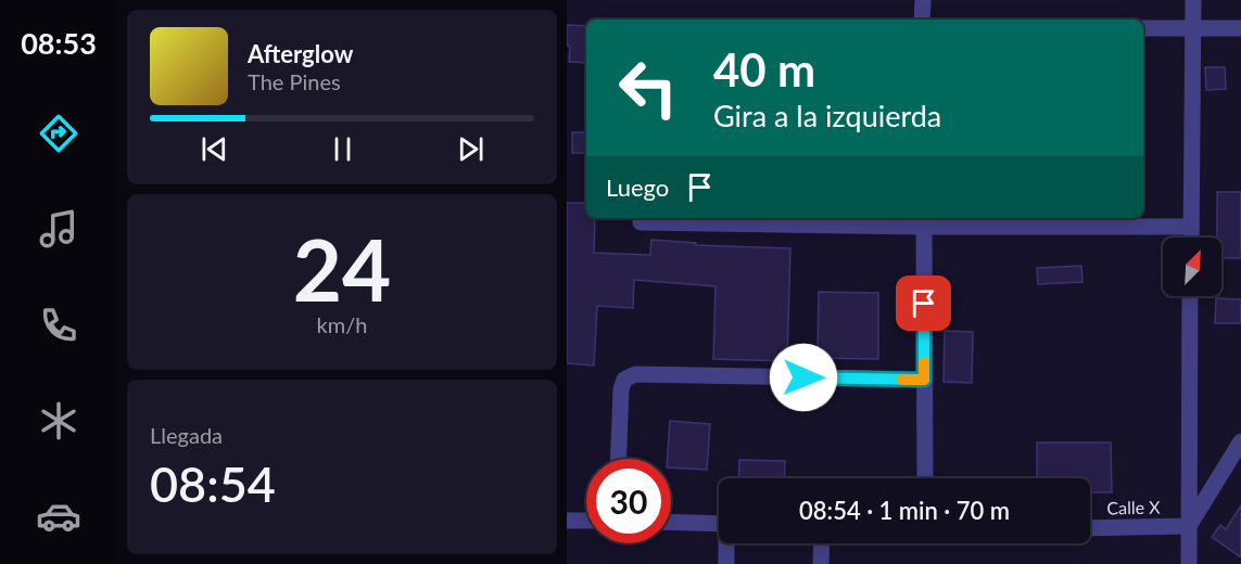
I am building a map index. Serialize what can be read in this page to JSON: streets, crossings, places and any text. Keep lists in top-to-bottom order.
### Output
{
  "streets": {
    "street": ["Calle X"]
  },
  "north": "top right",
  "page": {
    "tabs": "08:53",
    "turn": ["40 m", "Gira a la izquierda"],
    "song": ["Afterglow", "The Pines"],
    "then": "Luego",
    "tile": [
      ["24", "km/h"],
      ["Llegada", "08:54"]
    ],
    "limit": "30",
    "trip": "08:54 · 1 min · 70 m"
  }
}
